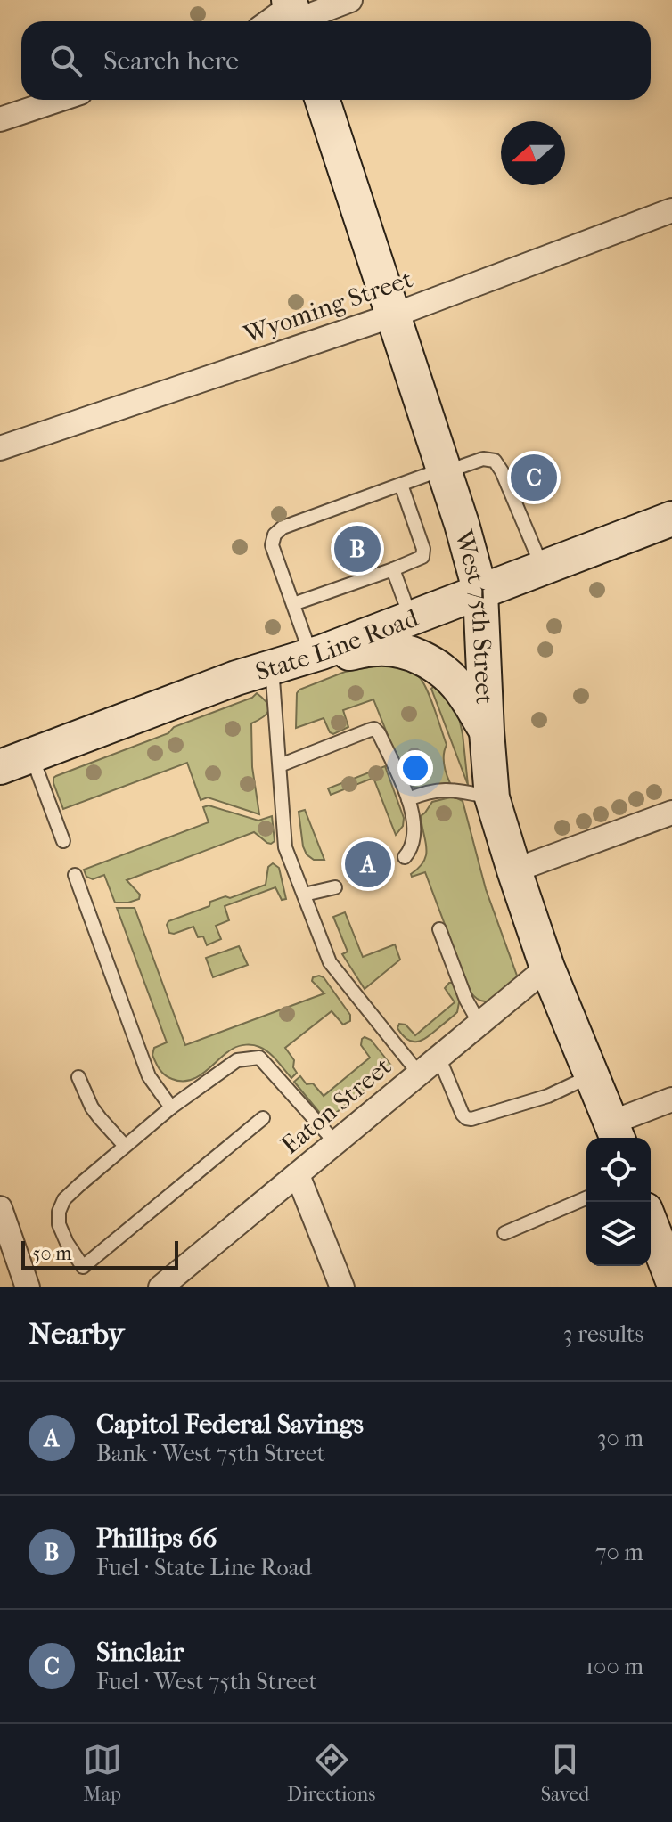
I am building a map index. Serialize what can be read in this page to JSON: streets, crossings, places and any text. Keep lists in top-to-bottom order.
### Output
{
  "streets": {
    "main road": ["West 75th Street", "State Line Road"],
    "street": ["Wyoming Street", "Eaton Street"]
  },
  "crossings": [
    ["Wyoming Street", "West 75th Street"],
    ["West 75th Street", "State Line Road"],
    ["West 75th Street", "Eaton Street"]
  ],
  "scale_bar": "50 m",
  "north": "left",
  "page": {
    "search": "Search here",
    "pins": ["C", "B", "A"],
    "scale": "50 m",
    "heading": ["Nearby", "3 results"],
    "list": [
      {
        "mark": "A",
        "name": "Capitol Federal Savings",
        "note": "Bank · West 75th Street",
        "value": "30 m"
      },
      {
        "mark": "B",
        "name": "Phillips 66",
        "note": "Fuel · State Line Road",
        "value": "70 m"
      },
      {
        "mark": "C",
        "name": "Sinclair",
        "note": "Fuel · West 75th Street",
        "value": "100 m"
      }
    ],
    "nav": ["Map", "Directions", "Saved"]
  }
}
